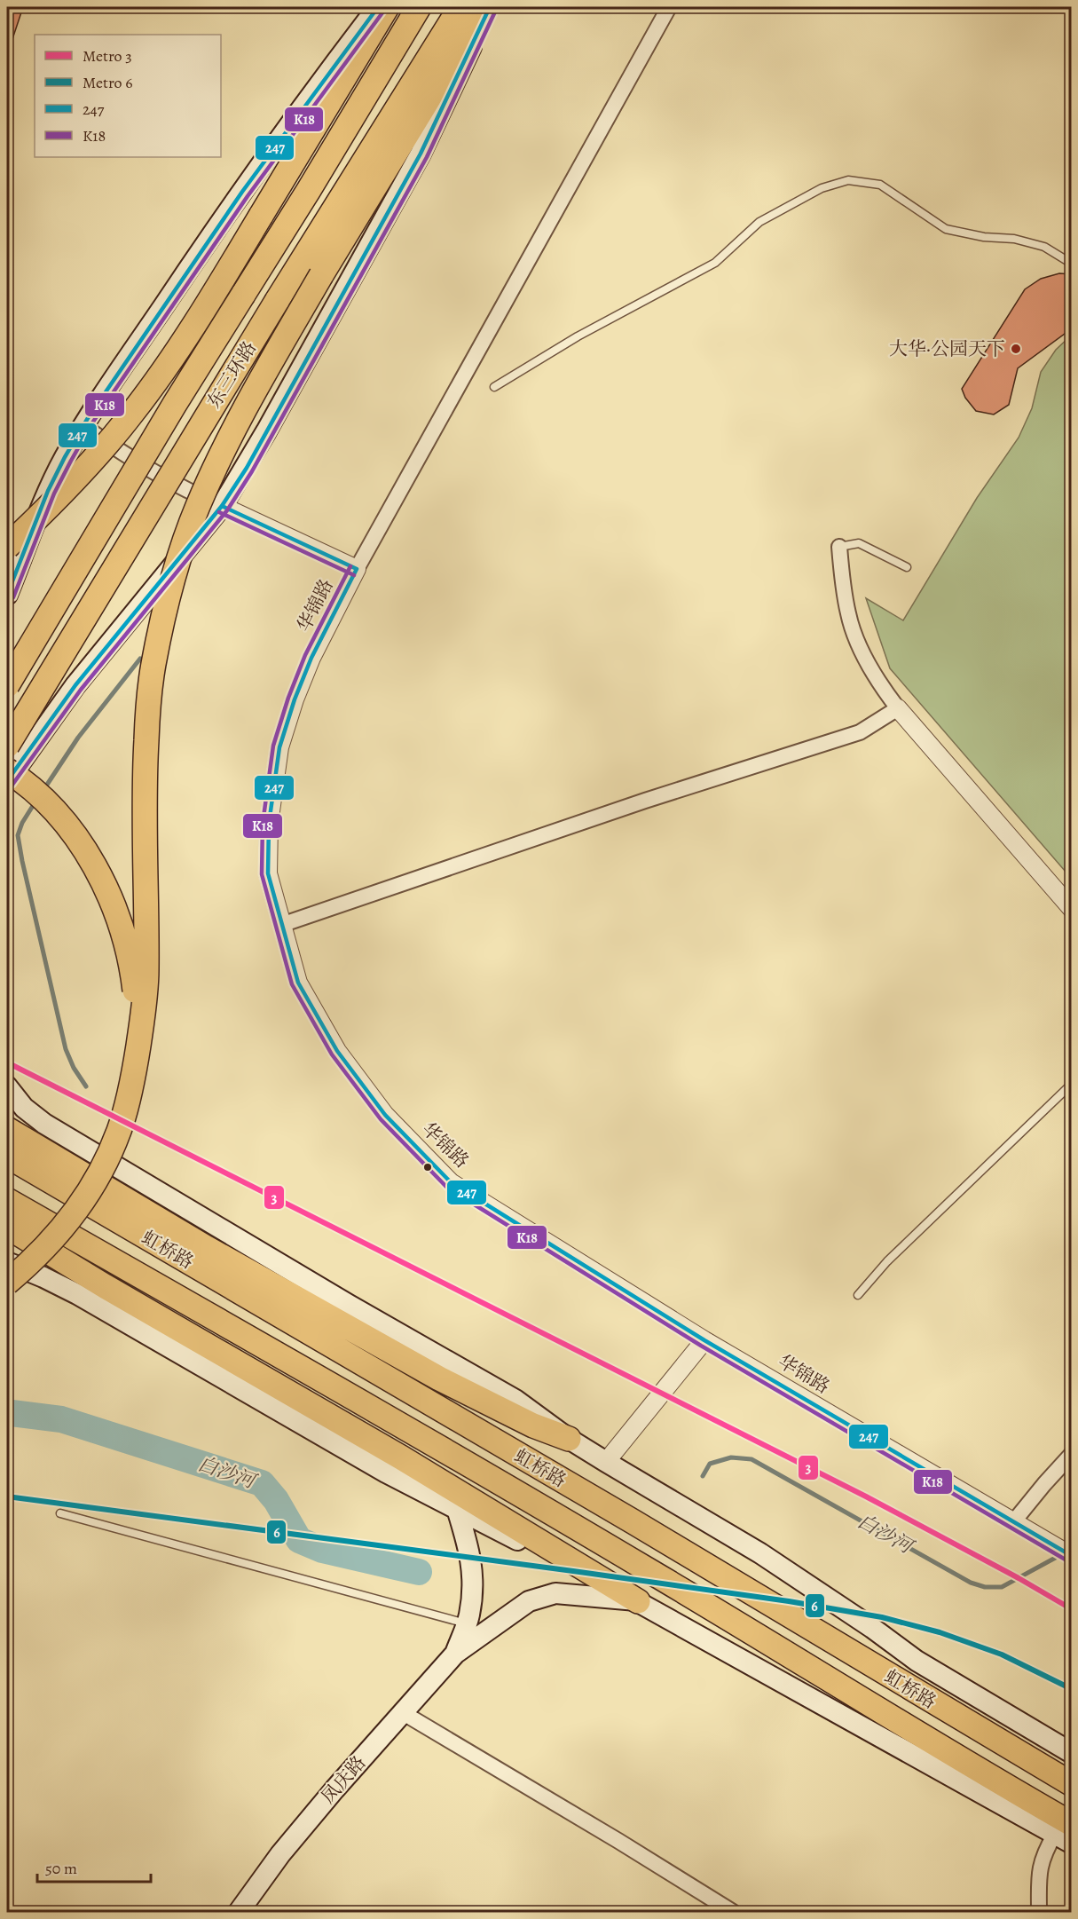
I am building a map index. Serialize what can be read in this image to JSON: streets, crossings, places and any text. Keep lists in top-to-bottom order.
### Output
{
  "streets": {
    "highway": ["东三环路", "虹桥路"],
    "main road": ["凤庆路"],
    "street": ["华锦路"]
  },
  "water": ["白沙河"],
  "places": ["大华·公园天下"],
  "lines": [
    "transit line 247",
    "transit line K18",
    "metro line 3",
    "metro line 6"
  ],
  "legend": [
    "Metro 3",
    "Metro 6",
    "247",
    "K18"
  ],
  "scale_bar": "50 m"
}
